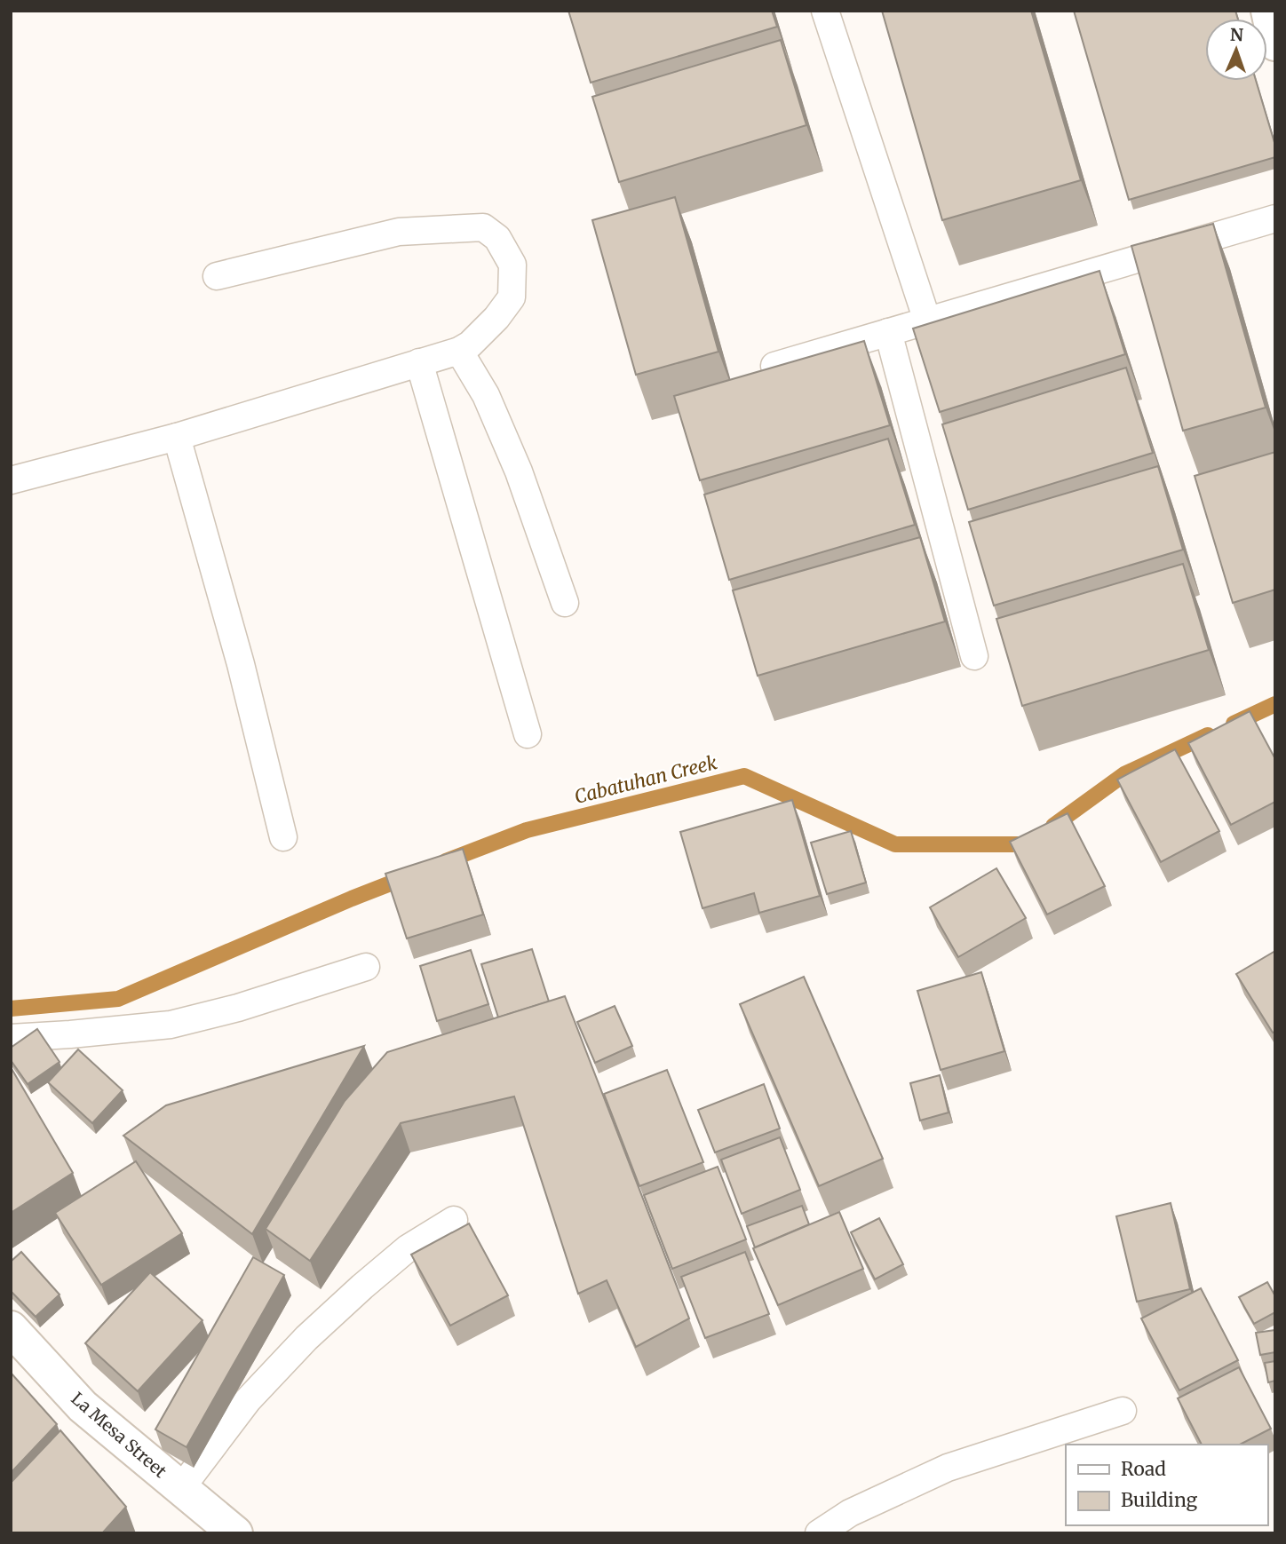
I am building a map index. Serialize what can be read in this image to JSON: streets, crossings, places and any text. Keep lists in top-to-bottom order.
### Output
{
  "streets": {
    "street": ["La Mesa Street"]
  },
  "water": ["Cabatuhan Creek"],
  "legend": ["Road", "Building"],
  "north": "top"
}
